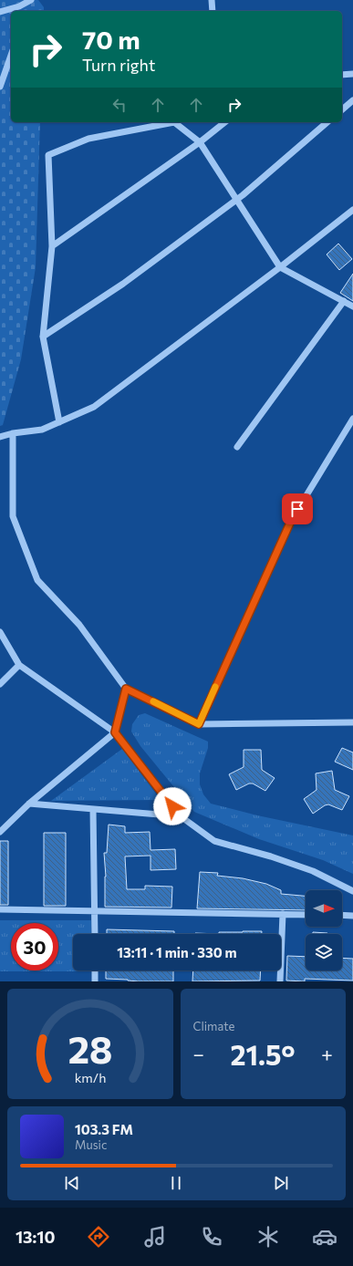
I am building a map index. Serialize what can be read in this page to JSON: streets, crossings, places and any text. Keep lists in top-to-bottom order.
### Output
{
  "north": "right",
  "page": {
    "turn": ["70 m", "Turn right"],
    "limit": "30",
    "trip": "13:11 · 1 min · 330 m",
    "tile": "Climate",
    "heat": ["−", "21.5°", "+"],
    "song": ["103.3 FM", "Music"],
    "tabs": "13:10",
    "gauge": ["28", "km/h"]
  }
}
